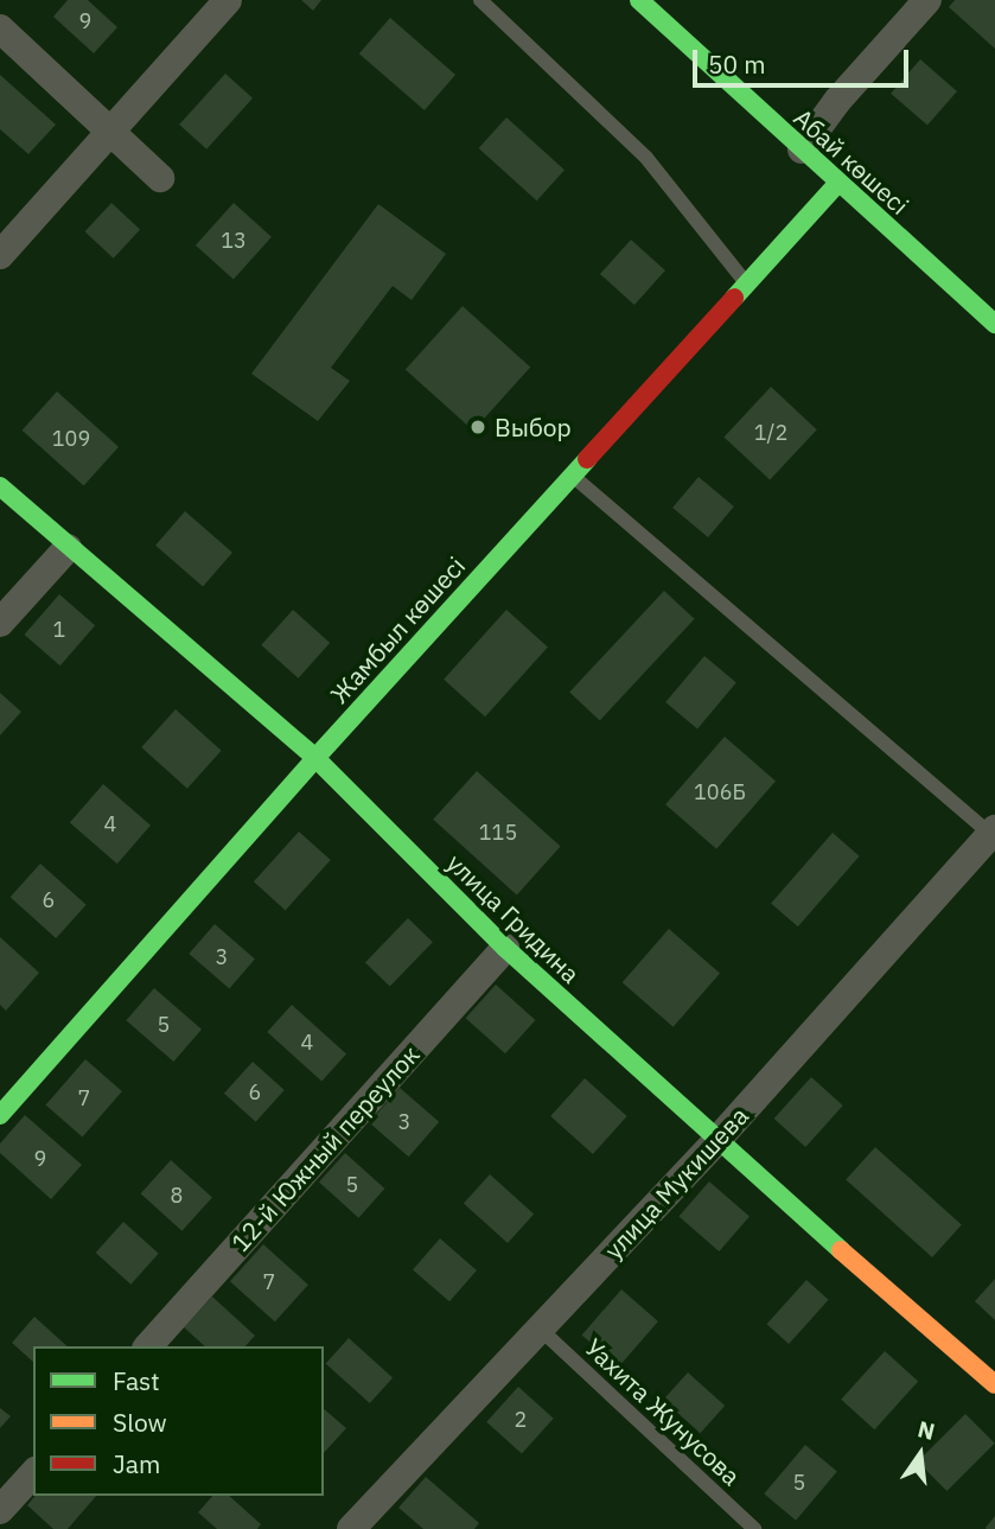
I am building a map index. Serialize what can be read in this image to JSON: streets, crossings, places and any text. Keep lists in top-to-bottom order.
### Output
{
  "streets": {
    "street": [
      "Абай көшесі",
      "Жамбыл көшесі",
      "улица Гридина",
      "12-й Южный переулок",
      "улица Мукишева"
    ],
    "lane": ["Уахита Жунусова"]
  },
  "crossings": [
    ["Абай көшесі", "Жамбыл көшесі"],
    ["Жамбыл көшесі", "улица Гридина"],
    ["улица Гридина", "12-й Южный переулок"],
    ["улица Гридина", "улица Мукишева"],
    ["улица Мукишева", "Уахита Жунусова"]
  ],
  "places": ["Выбор"],
  "house_numbers": [
    "9",
    "13",
    "1/2",
    "109",
    "1",
    "106Б",
    "4",
    "115",
    "6",
    "3",
    "5",
    "4",
    "6",
    "7",
    "3",
    "9",
    "5",
    "8",
    "7",
    "2",
    "5"
  ],
  "legend": ["Fast", "Slow", "Jam"],
  "scale_bar": "50 m",
  "north": "top"
}
